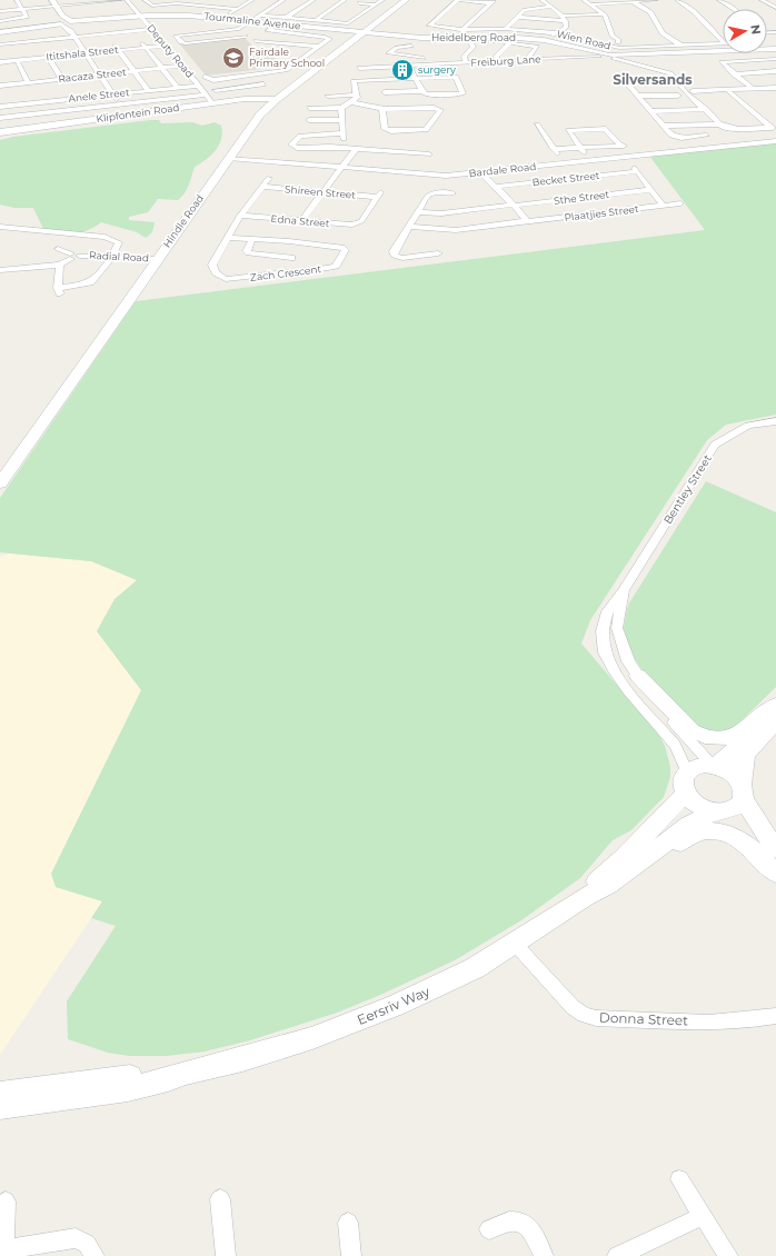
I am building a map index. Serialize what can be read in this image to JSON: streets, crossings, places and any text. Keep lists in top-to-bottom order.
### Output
{
  "streets": {
    "main road": [
      "Tourmaline Avenue",
      "Heidelberg Road",
      "Klipfontein Road",
      "Hindle Road",
      "Eersriv Way"
    ],
    "street": [
      "Wien Road",
      "Deputy Road",
      "Ititshala Street",
      "Freiburg Lane",
      "Racaza Street",
      "Anele Street",
      "Bardale Road",
      "Becket Street",
      "Shireen Street",
      "Sthe Street",
      "Plaatjies Street",
      "Edna Street",
      "Radial Road",
      "Zach Crescent",
      "Bentley Street",
      "Donna Street"
    ]
  },
  "crossings": [
    ["Tourmaline Avenue", "Heidelberg Road"],
    ["Tourmaline Avenue", "Deputy Road"],
    ["Tourmaline Avenue", "Hindle Road"],
    ["Heidelberg Road", "Freiburg Lane"],
    ["Heidelberg Road", "Hindle Road"],
    ["Deputy Road", "Ititshala Street"],
    ["Deputy Road", "Racaza Street"],
    ["Deputy Road", "Anele Street"],
    ["Deputy Road", "Klipfontein Road"],
    ["Klipfontein Road", "Hindle Road"],
    ["Bardale Road", "Hindle Road"],
    ["Becket Street", "Sthe Street"],
    ["Shireen Street", "Edna Street"],
    ["Hindle Road", "Radial Road"],
    ["Edna Street", "Zach Crescent"],
    ["Bentley Street", "Eersriv Way"],
    ["Eersriv Way", "Donna Street"]
  ],
  "districts": ["Silversands"],
  "places": {
    "school or university": ["Fairdale Primary School"],
    "building": ["surgery"]
  },
  "north": "right"
}
